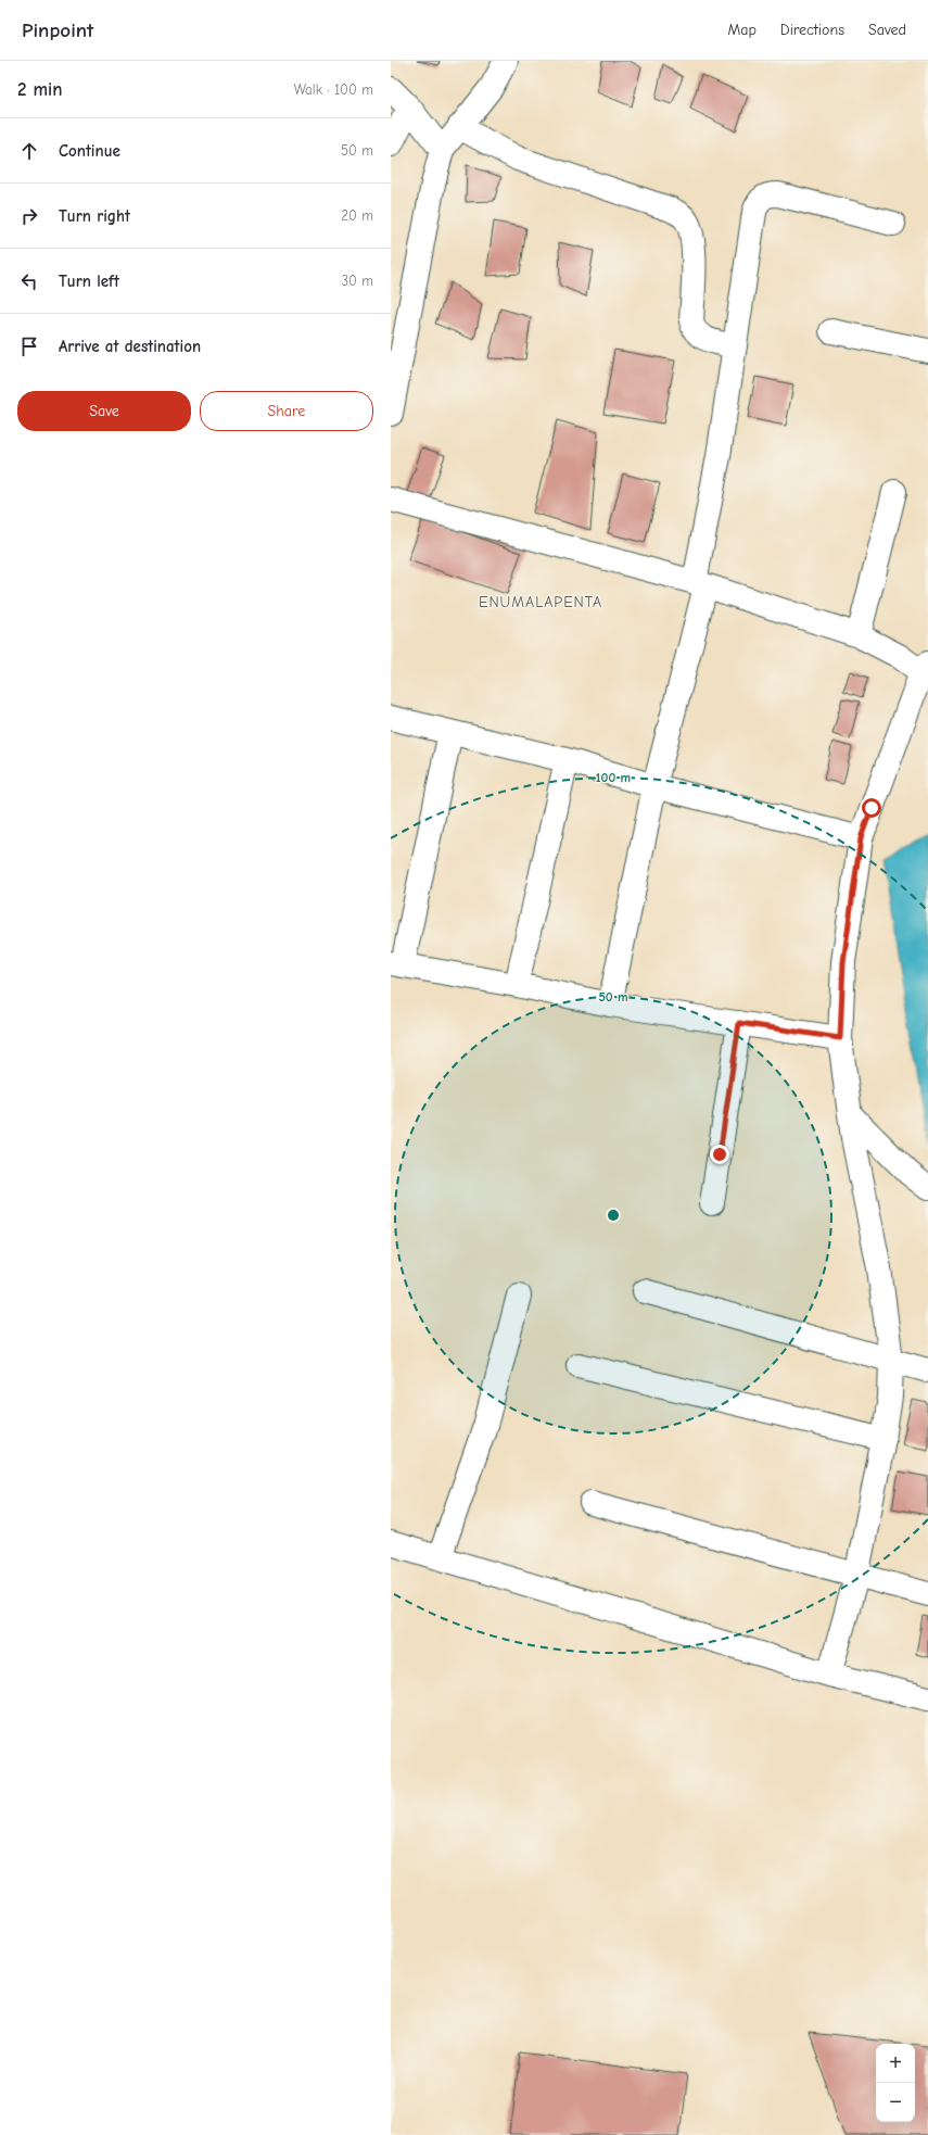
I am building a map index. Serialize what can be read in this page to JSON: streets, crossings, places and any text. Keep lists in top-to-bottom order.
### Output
{
  "districts": ["ENUMALAPENTA"],
  "page": {
    "header": "Pinpoint",
    "nav": ["Map", "Directions", "Saved"],
    "heading": ["2 min", "Walk · 100 m"],
    "list": [
      ["Continue", "50 m"],
      ["Turn right", "20 m"],
      ["Turn left", "30 m"],
      "Arrive at destination"
    ],
    "buttons": ["Save", "Share"],
    "map_buttons": ["+", "−"]
  },
  "rings": ["100 m", "50 m"]
}
